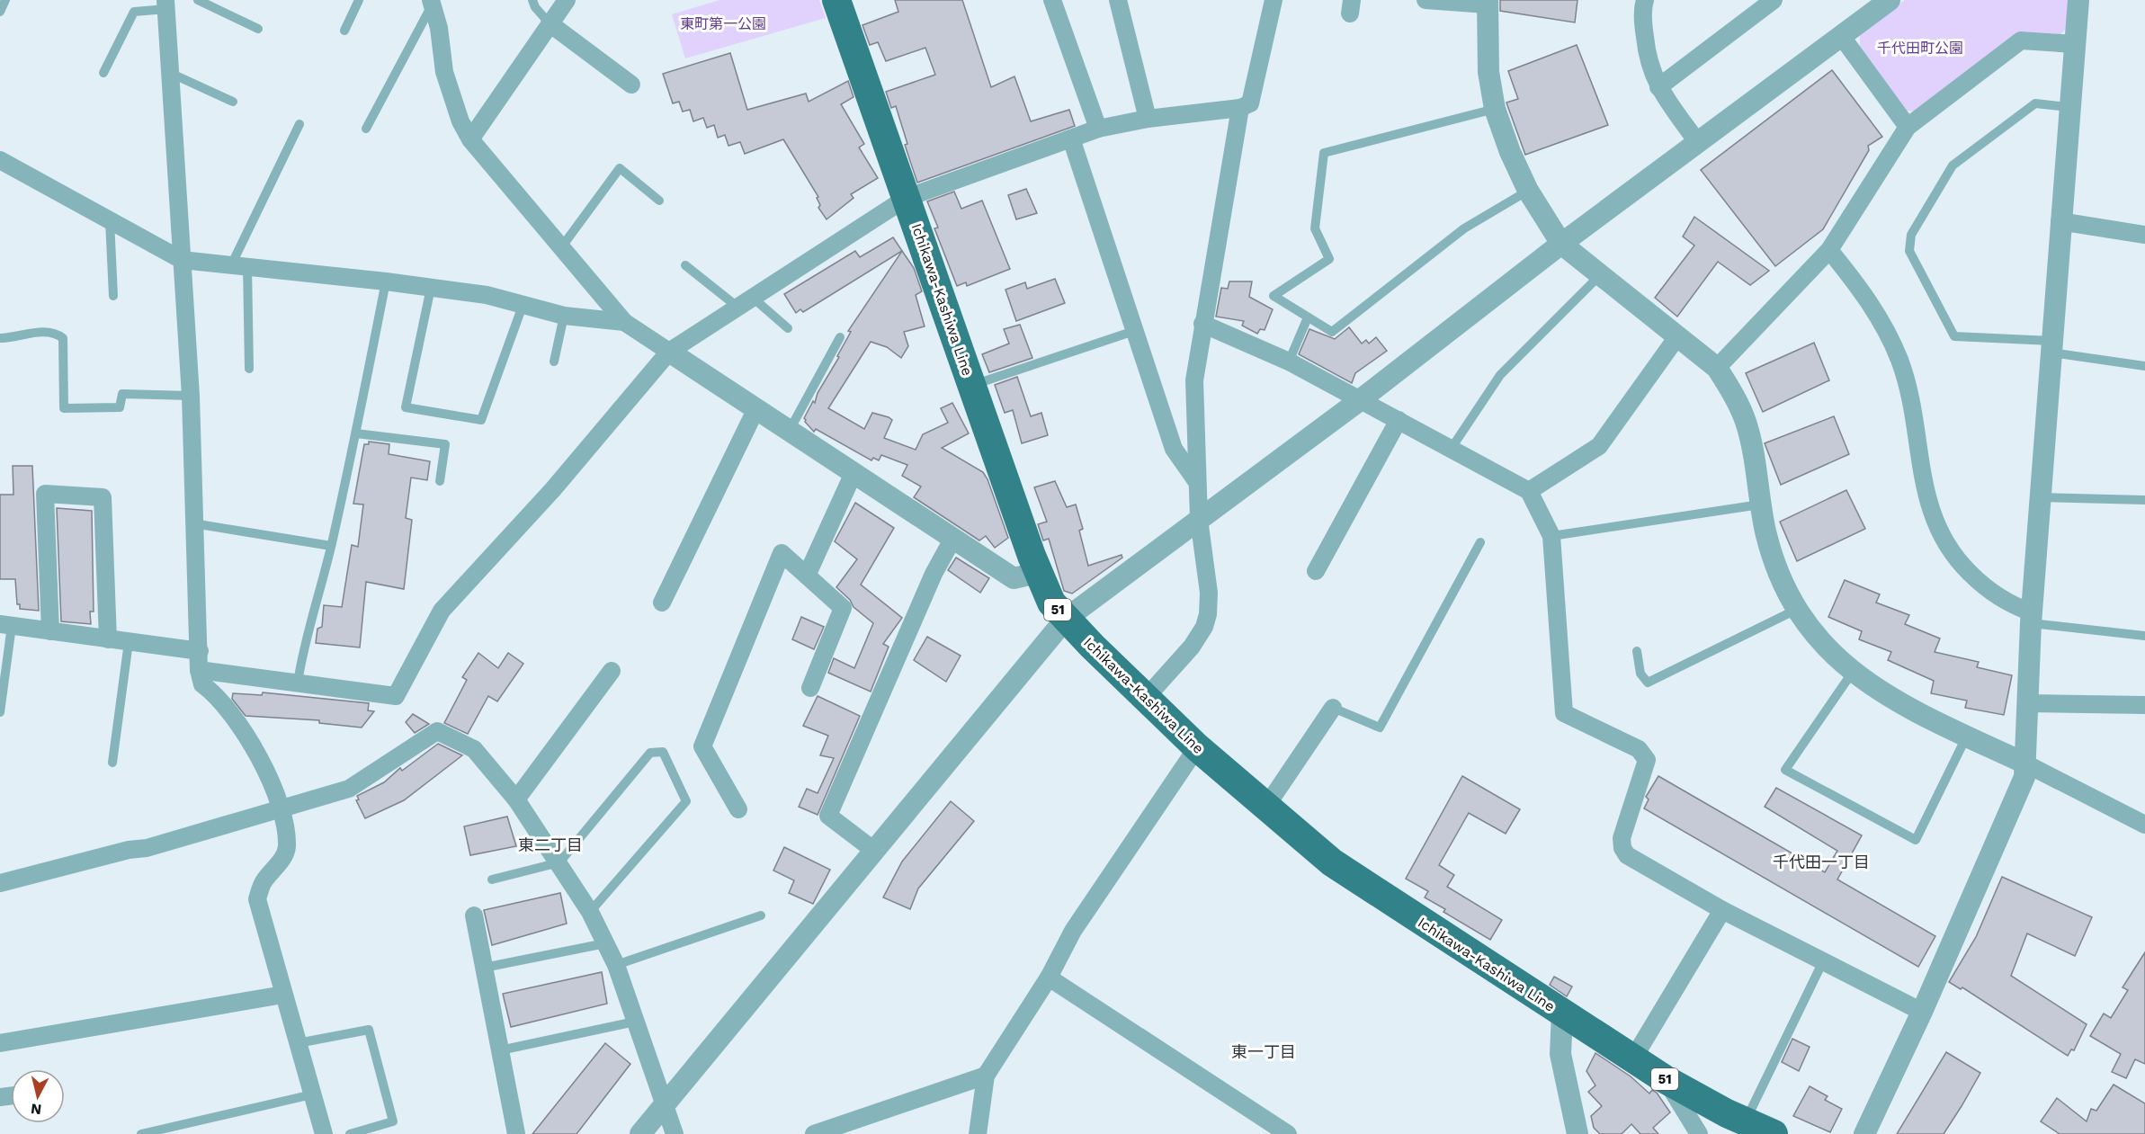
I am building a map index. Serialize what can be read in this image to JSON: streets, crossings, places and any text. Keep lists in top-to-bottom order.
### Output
{
  "streets": {
    "main road": ["Ichikawa-Kashiwa Line", "51"]
  },
  "districts": ["東二丁目", "千代田一丁目", "東一丁目"],
  "parks": ["東町第一公園", "千代田町公園"],
  "north": "bottom"
}
